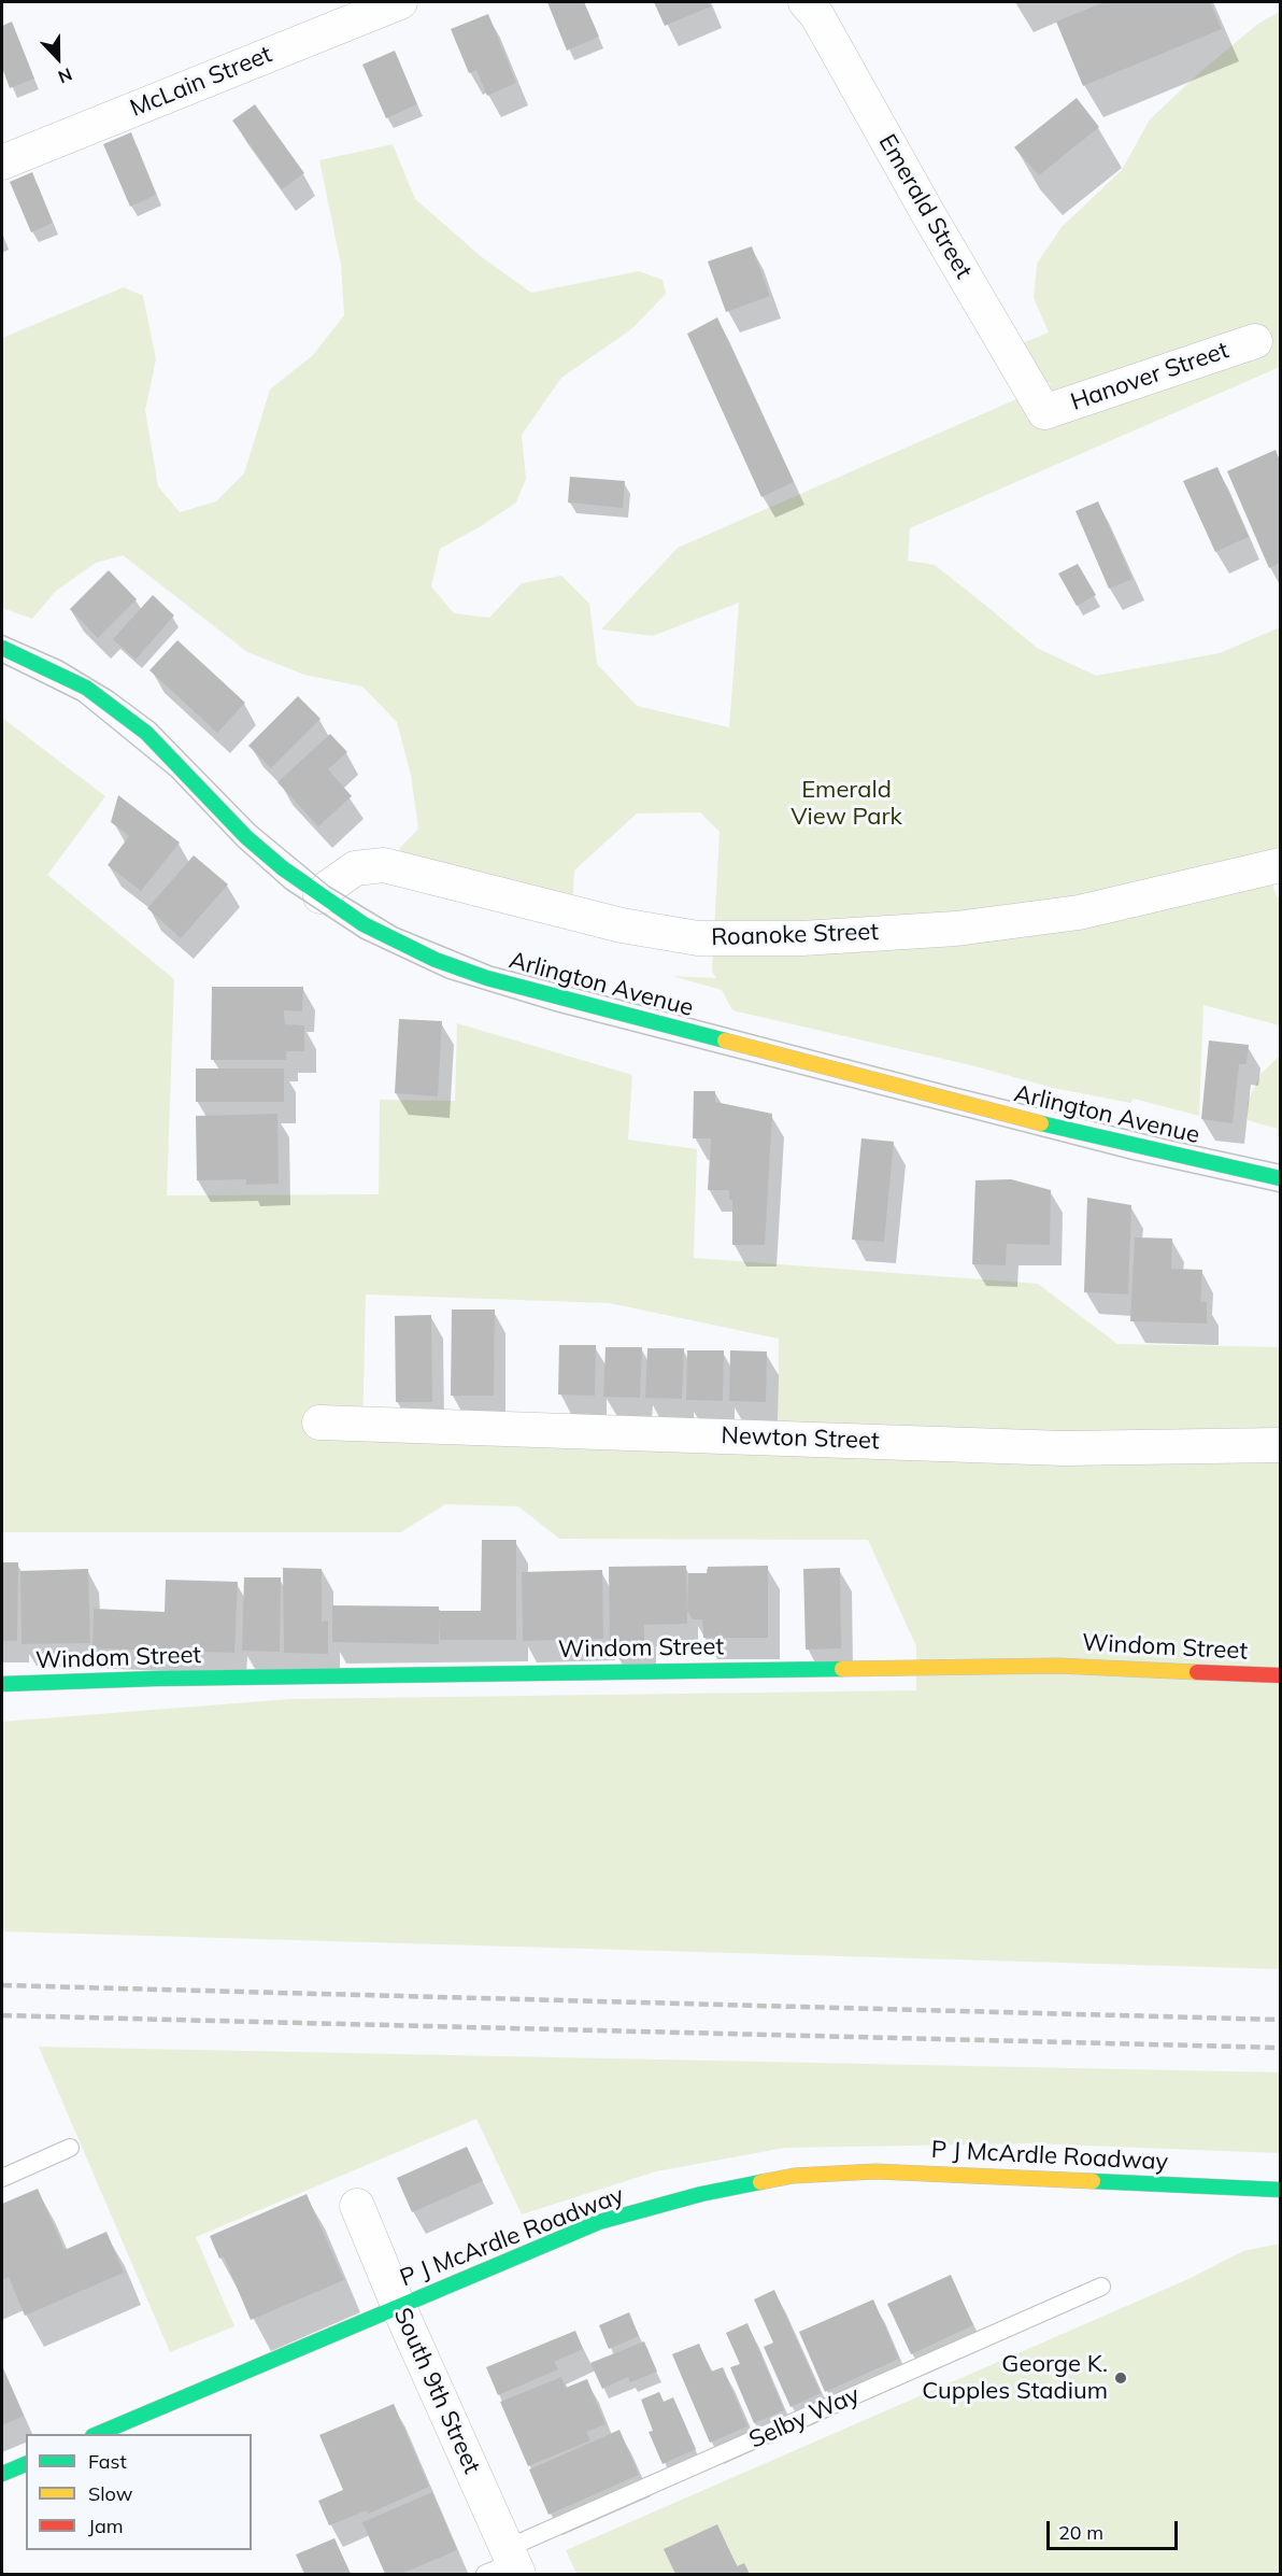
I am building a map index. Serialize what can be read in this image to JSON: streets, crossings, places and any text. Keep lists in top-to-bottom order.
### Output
{
  "streets": {
    "main road": ["Arlington Avenue", "Windom Street", "P J McArdle Roadway"],
    "street": [
      "McLain Street",
      "Emerald Street",
      "Hanover Street",
      "Roanoke Street",
      "Newton Street",
      "South 9th Street"
    ],
    "lane": ["Selby Way"]
  },
  "crossings": [
    ["Emerald Street", "Hanover Street"],
    ["Roanoke Street", "Arlington Avenue"],
    ["P J McArdle Roadway", "South 9th Street"],
    ["South 9th Street", "Selby Way"]
  ],
  "parks": ["Emerald View Park"],
  "places": ["George K. Cupples Stadium"],
  "legend": ["Fast", "Slow", "Jam"],
  "scale_bar": "20 m",
  "north": "bottom"
}
